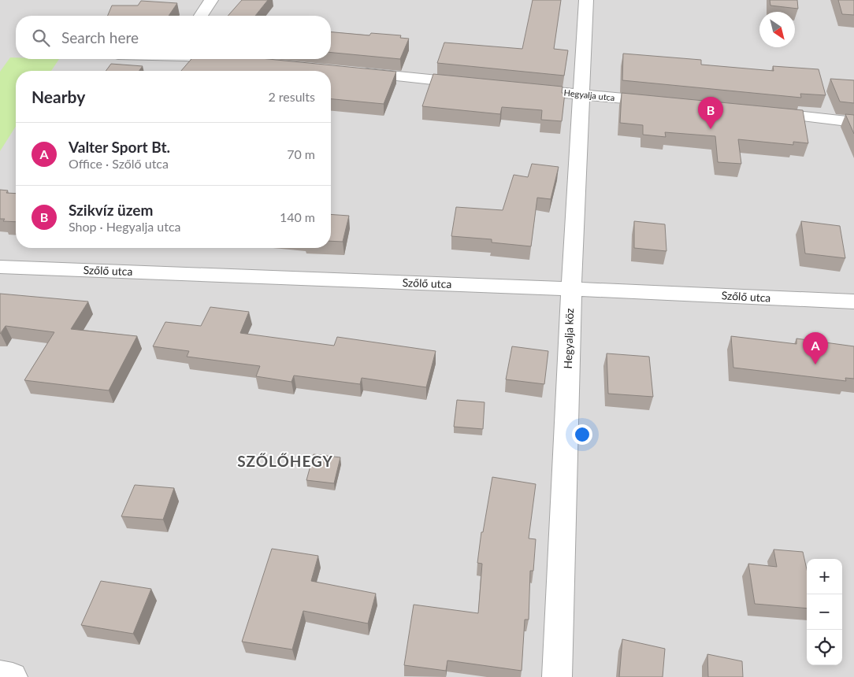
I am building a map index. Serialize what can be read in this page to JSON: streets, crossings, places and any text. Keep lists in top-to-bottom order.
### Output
{
  "streets": {
    "street": ["Hegyalja utca", "Szőlő utca", "Hegyalja köz"]
  },
  "crossings": [
    ["Hegyalja utca", "Hegyalja köz"],
    ["Szőlő utca", "Hegyalja köz"]
  ],
  "districts": ["SZŐLŐHEGY"],
  "north": "bottom right",
  "page": {
    "search": "Search here",
    "heading": ["Nearby", "2 results"],
    "pins": ["B", "A"],
    "list": [
      {
        "mark": "A",
        "name": "Valter Sport Bt.",
        "note": "Office · Szőlő utca",
        "value": "70 m"
      },
      {
        "mark": "B",
        "name": "Szikvíz üzem",
        "note": "Shop · Hegyalja utca",
        "value": "140 m"
      }
    ],
    "map_buttons": ["+", "−"]
  }
}
